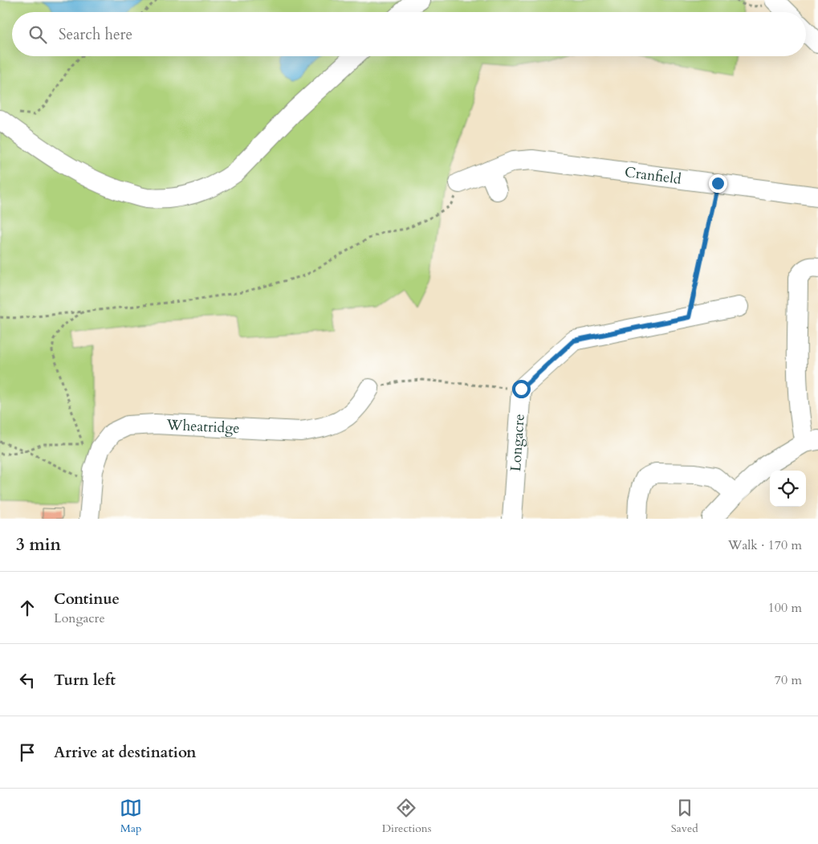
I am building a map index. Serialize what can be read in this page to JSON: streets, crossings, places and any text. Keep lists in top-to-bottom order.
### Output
{
  "streets": {
    "street": ["Cranfield", "Wheatridge", "Longacre"]
  },
  "page": {
    "search": "Search here",
    "heading": ["3 min", "Walk · 170 m"],
    "list": [
      ["Continue", "Longacre", "100 m"],
      ["Turn left", "70 m"],
      "Arrive at destination"
    ],
    "nav": ["Map", "Directions", "Saved"]
  }
}
